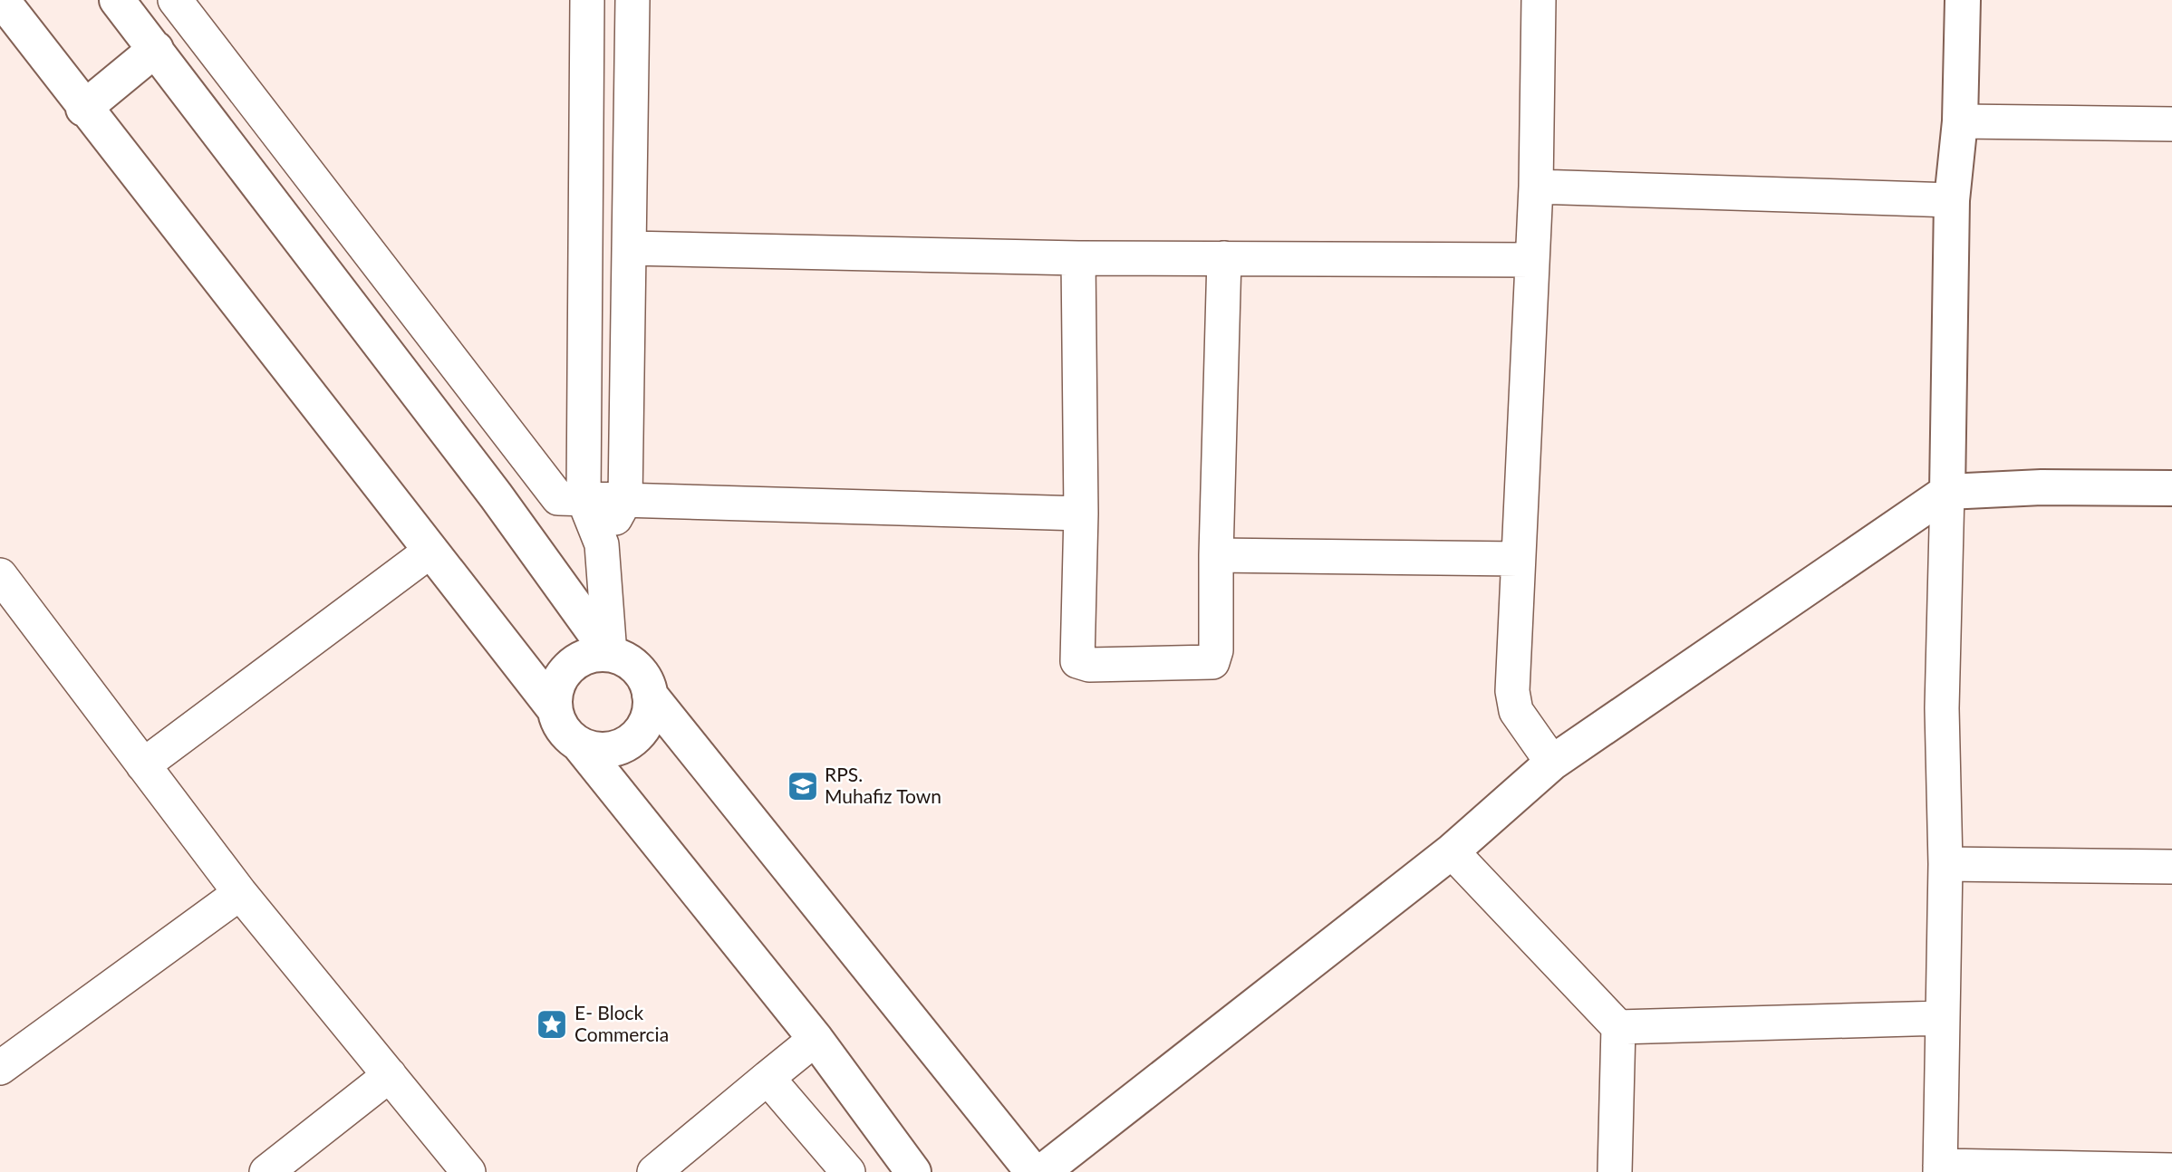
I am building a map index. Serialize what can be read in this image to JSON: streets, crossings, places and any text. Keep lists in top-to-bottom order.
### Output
{
  "places": {
    "school or university": ["RPS. Muhafiz Town"],
    "place": ["E- Block Commercia"]
  }
}
